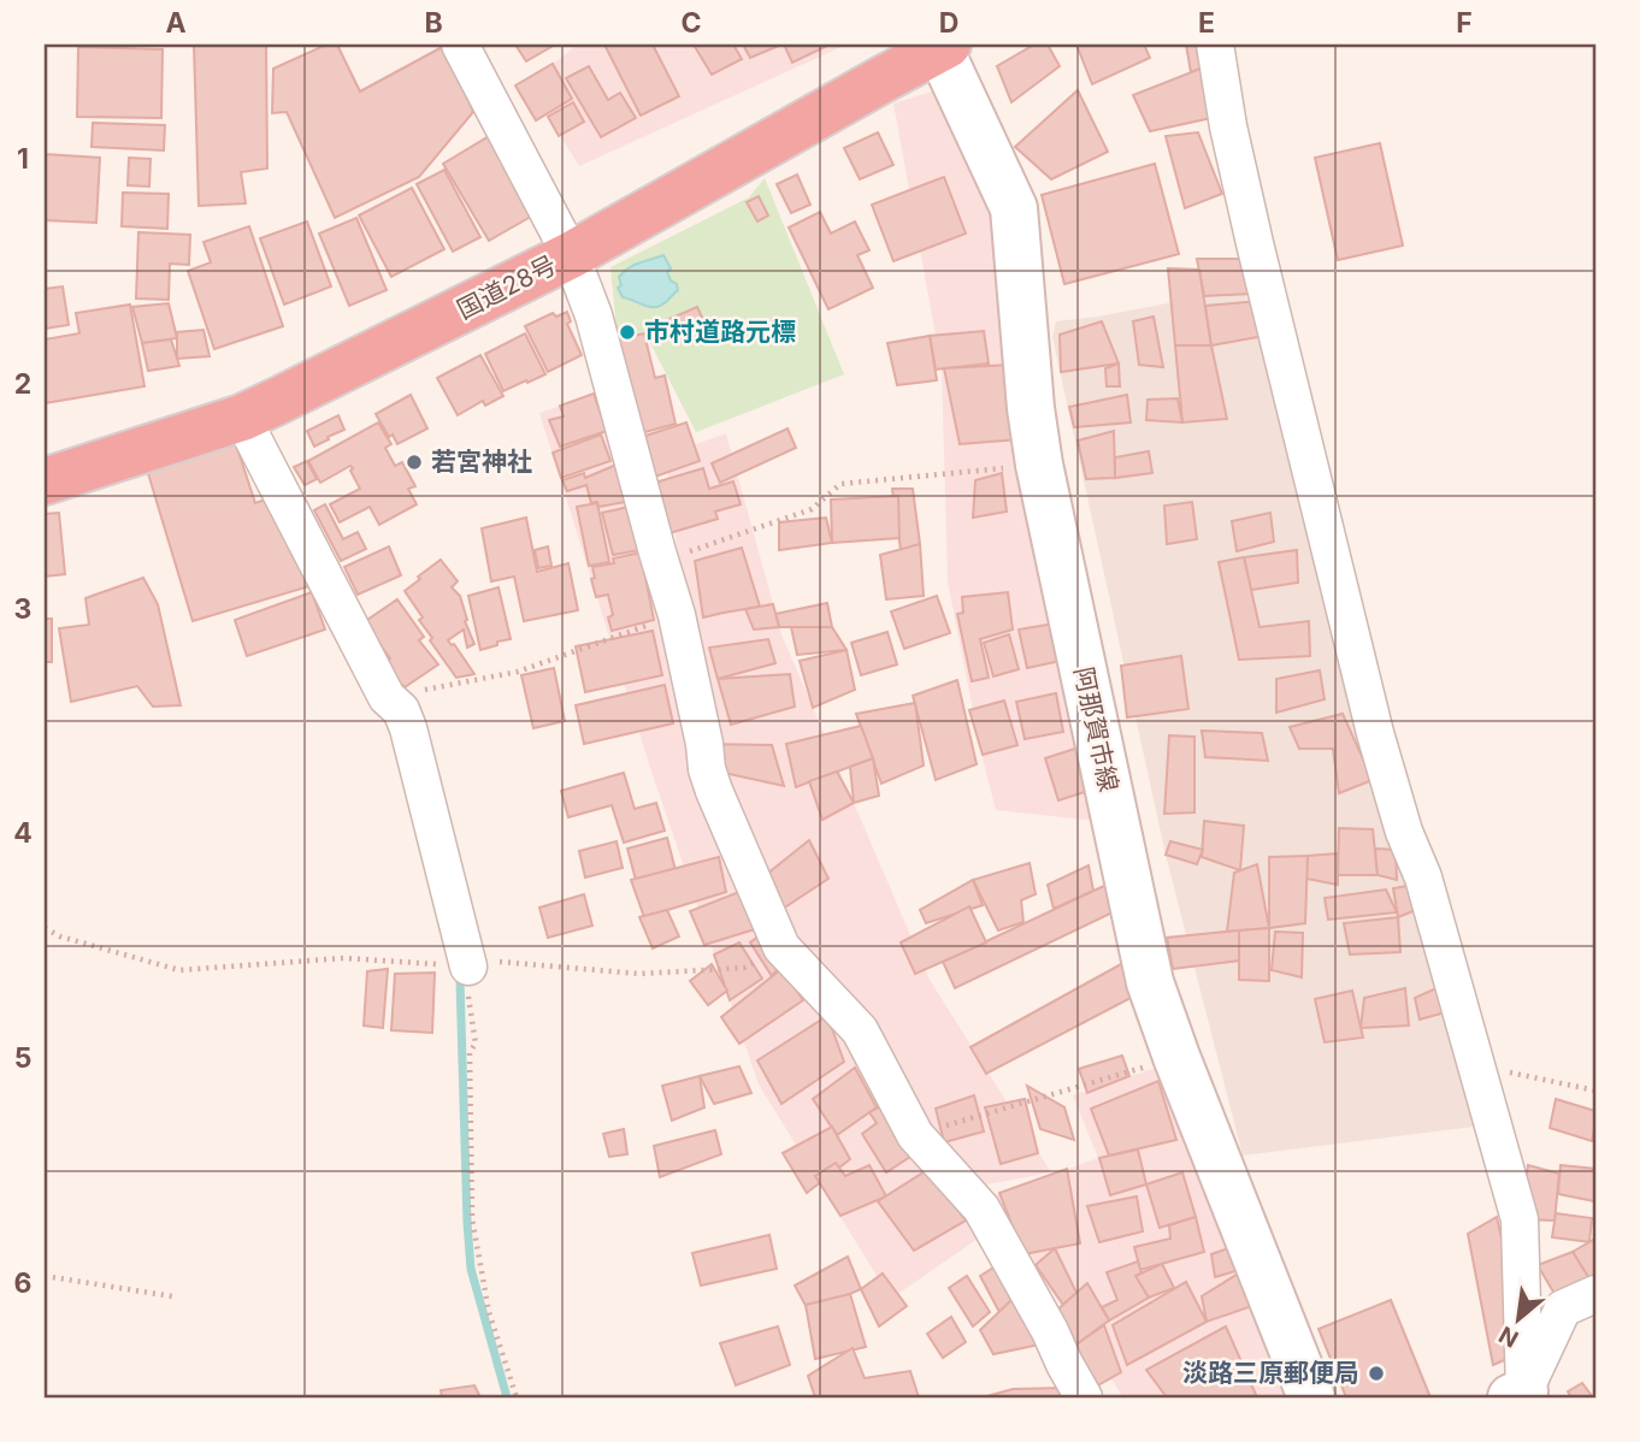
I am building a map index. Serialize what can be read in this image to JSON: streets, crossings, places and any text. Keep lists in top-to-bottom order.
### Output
{
  "streets": {
    "highway": ["国道28号"],
    "main road": ["阿那賀市線"]
  },
  "crossings": [
    ["国道28号", "阿那賀市線"]
  ],
  "places": ["市村道路元標", "若宮神社", "淡路三原郵便局"],
  "north": "bottom left",
  "grid": {
    "columns": [
      "A",
      "B",
      "C",
      "D",
      "E",
      "F"
    ],
    "rows": [
      "1",
      "2",
      "3",
      "4",
      "5",
      "6"
    ]
  }
}
